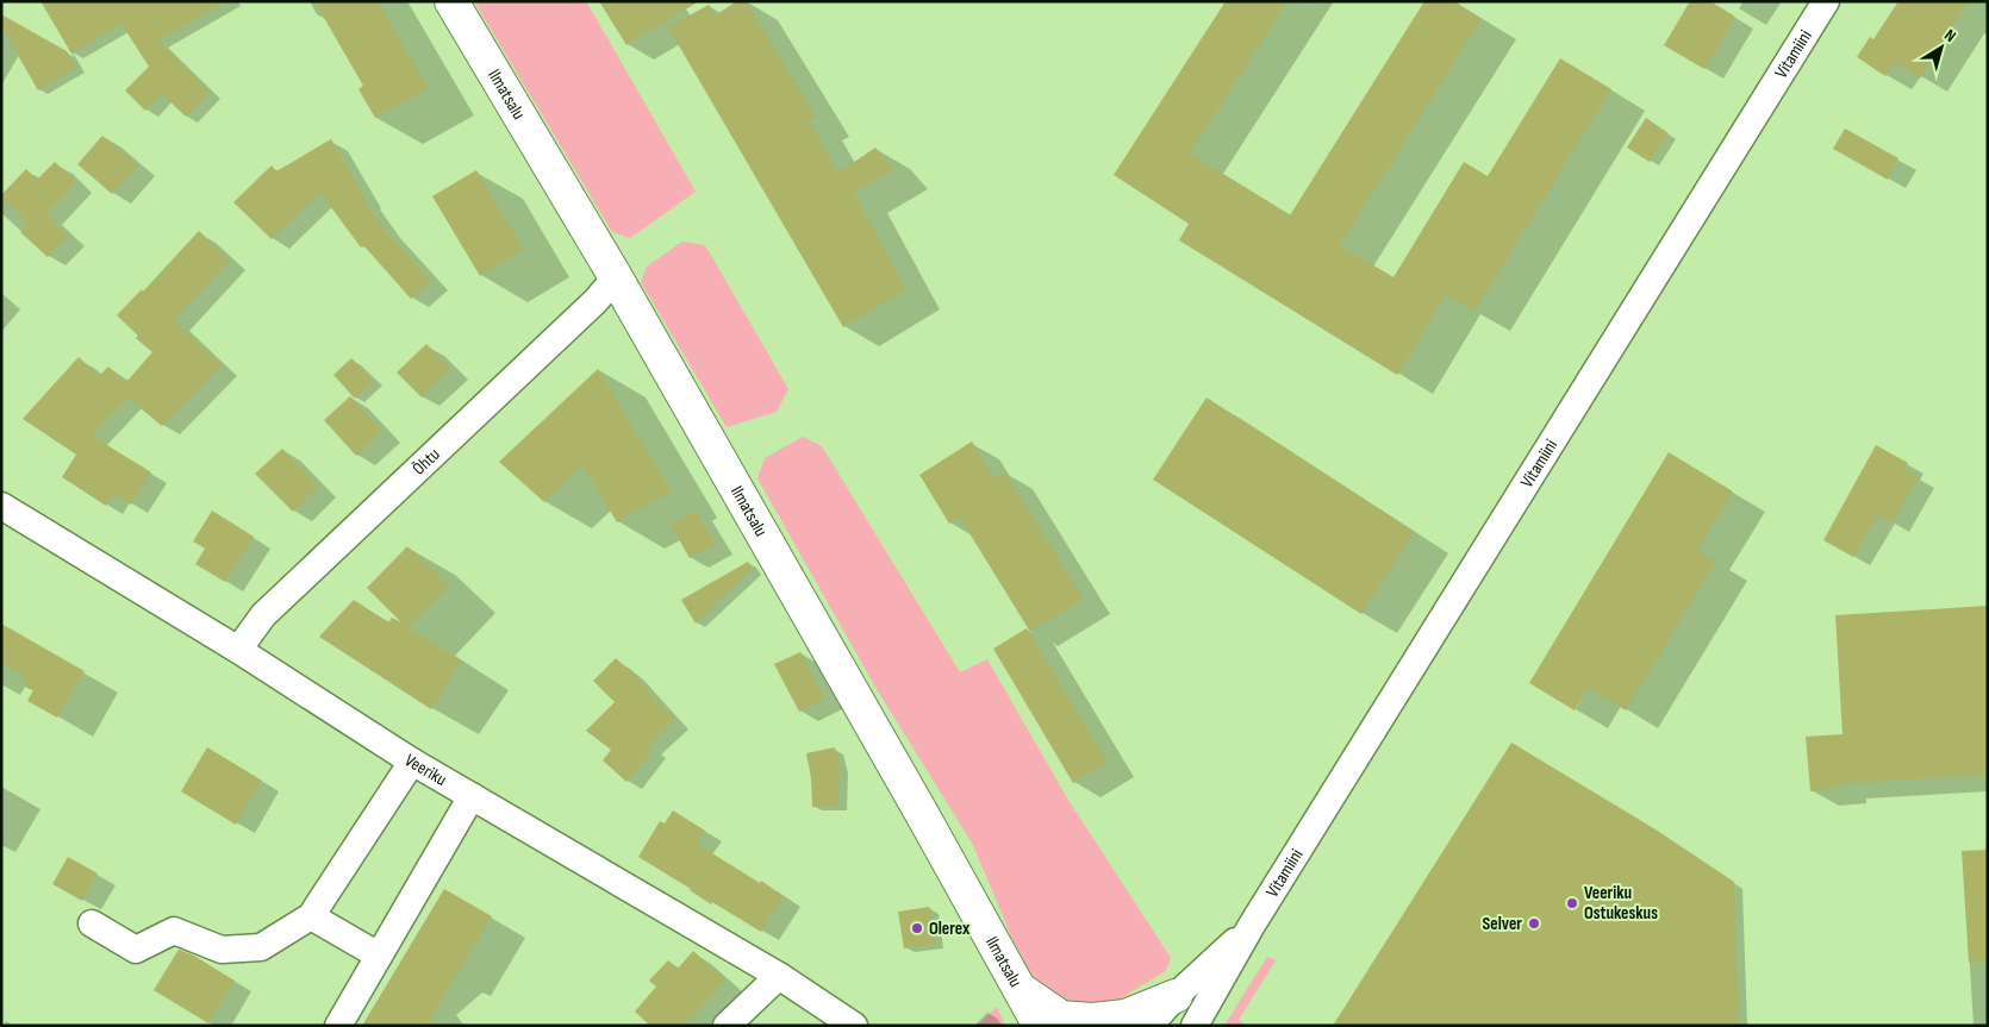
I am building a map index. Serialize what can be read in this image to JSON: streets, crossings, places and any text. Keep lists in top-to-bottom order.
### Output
{
  "streets": {
    "street": [
      "Vitamiini",
      "Ilmatsalu",
      "Õhtu",
      "Veeriku"
    ]
  },
  "crossings": [
    ["Ilmatsalu", "Õhtu"],
    ["Õhtu", "Veeriku"]
  ],
  "places": ["Veeriku Ostukeskus", "Selver", "Olerex"],
  "north": "top right"
}
